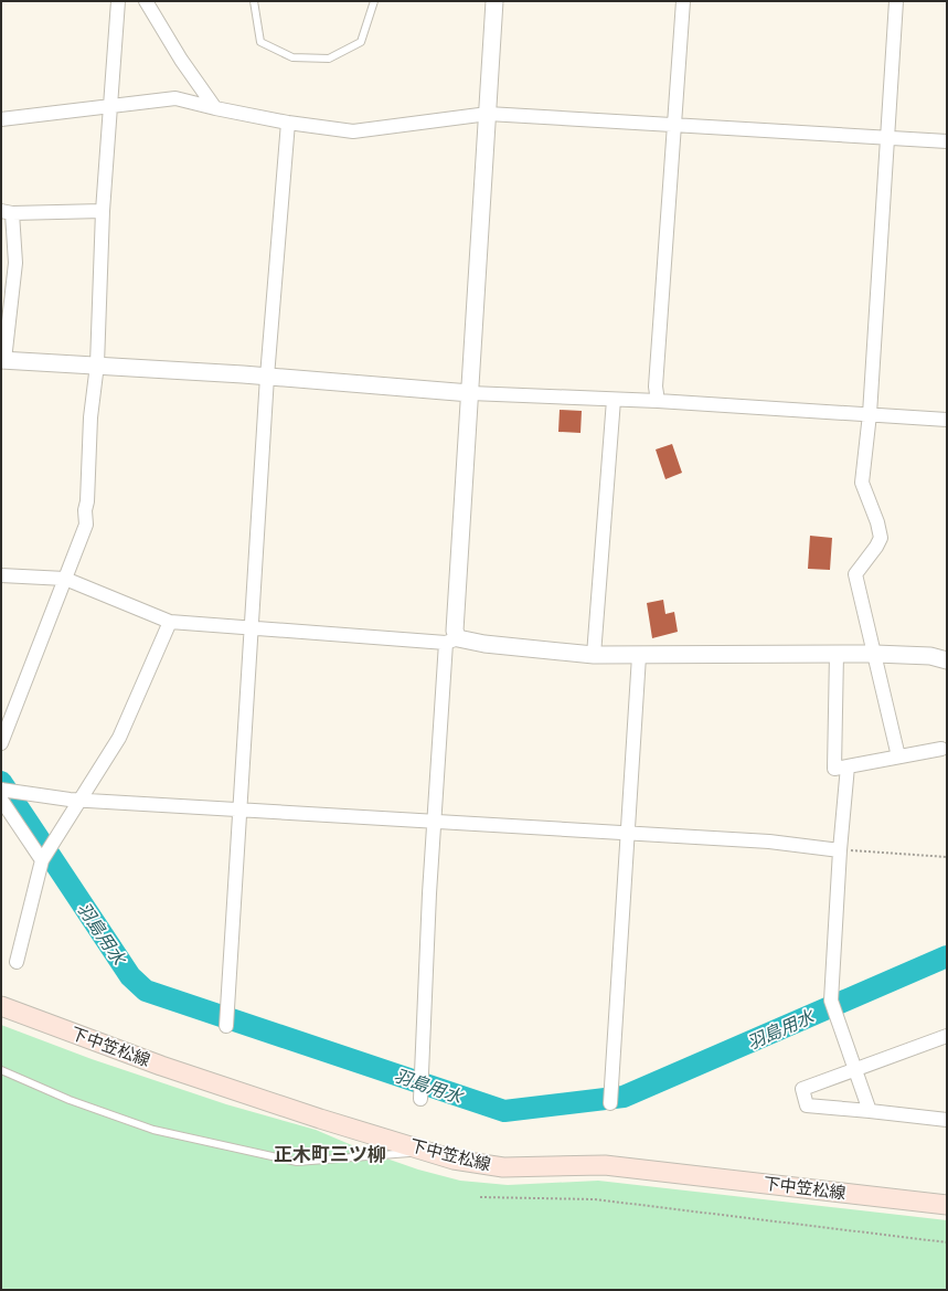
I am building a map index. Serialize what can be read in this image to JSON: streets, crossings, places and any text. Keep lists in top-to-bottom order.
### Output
{
  "streets": {
    "main road": ["下中笠松線"]
  },
  "districts": ["正木町三ツ柳"],
  "water": ["羽島用水"]
}
